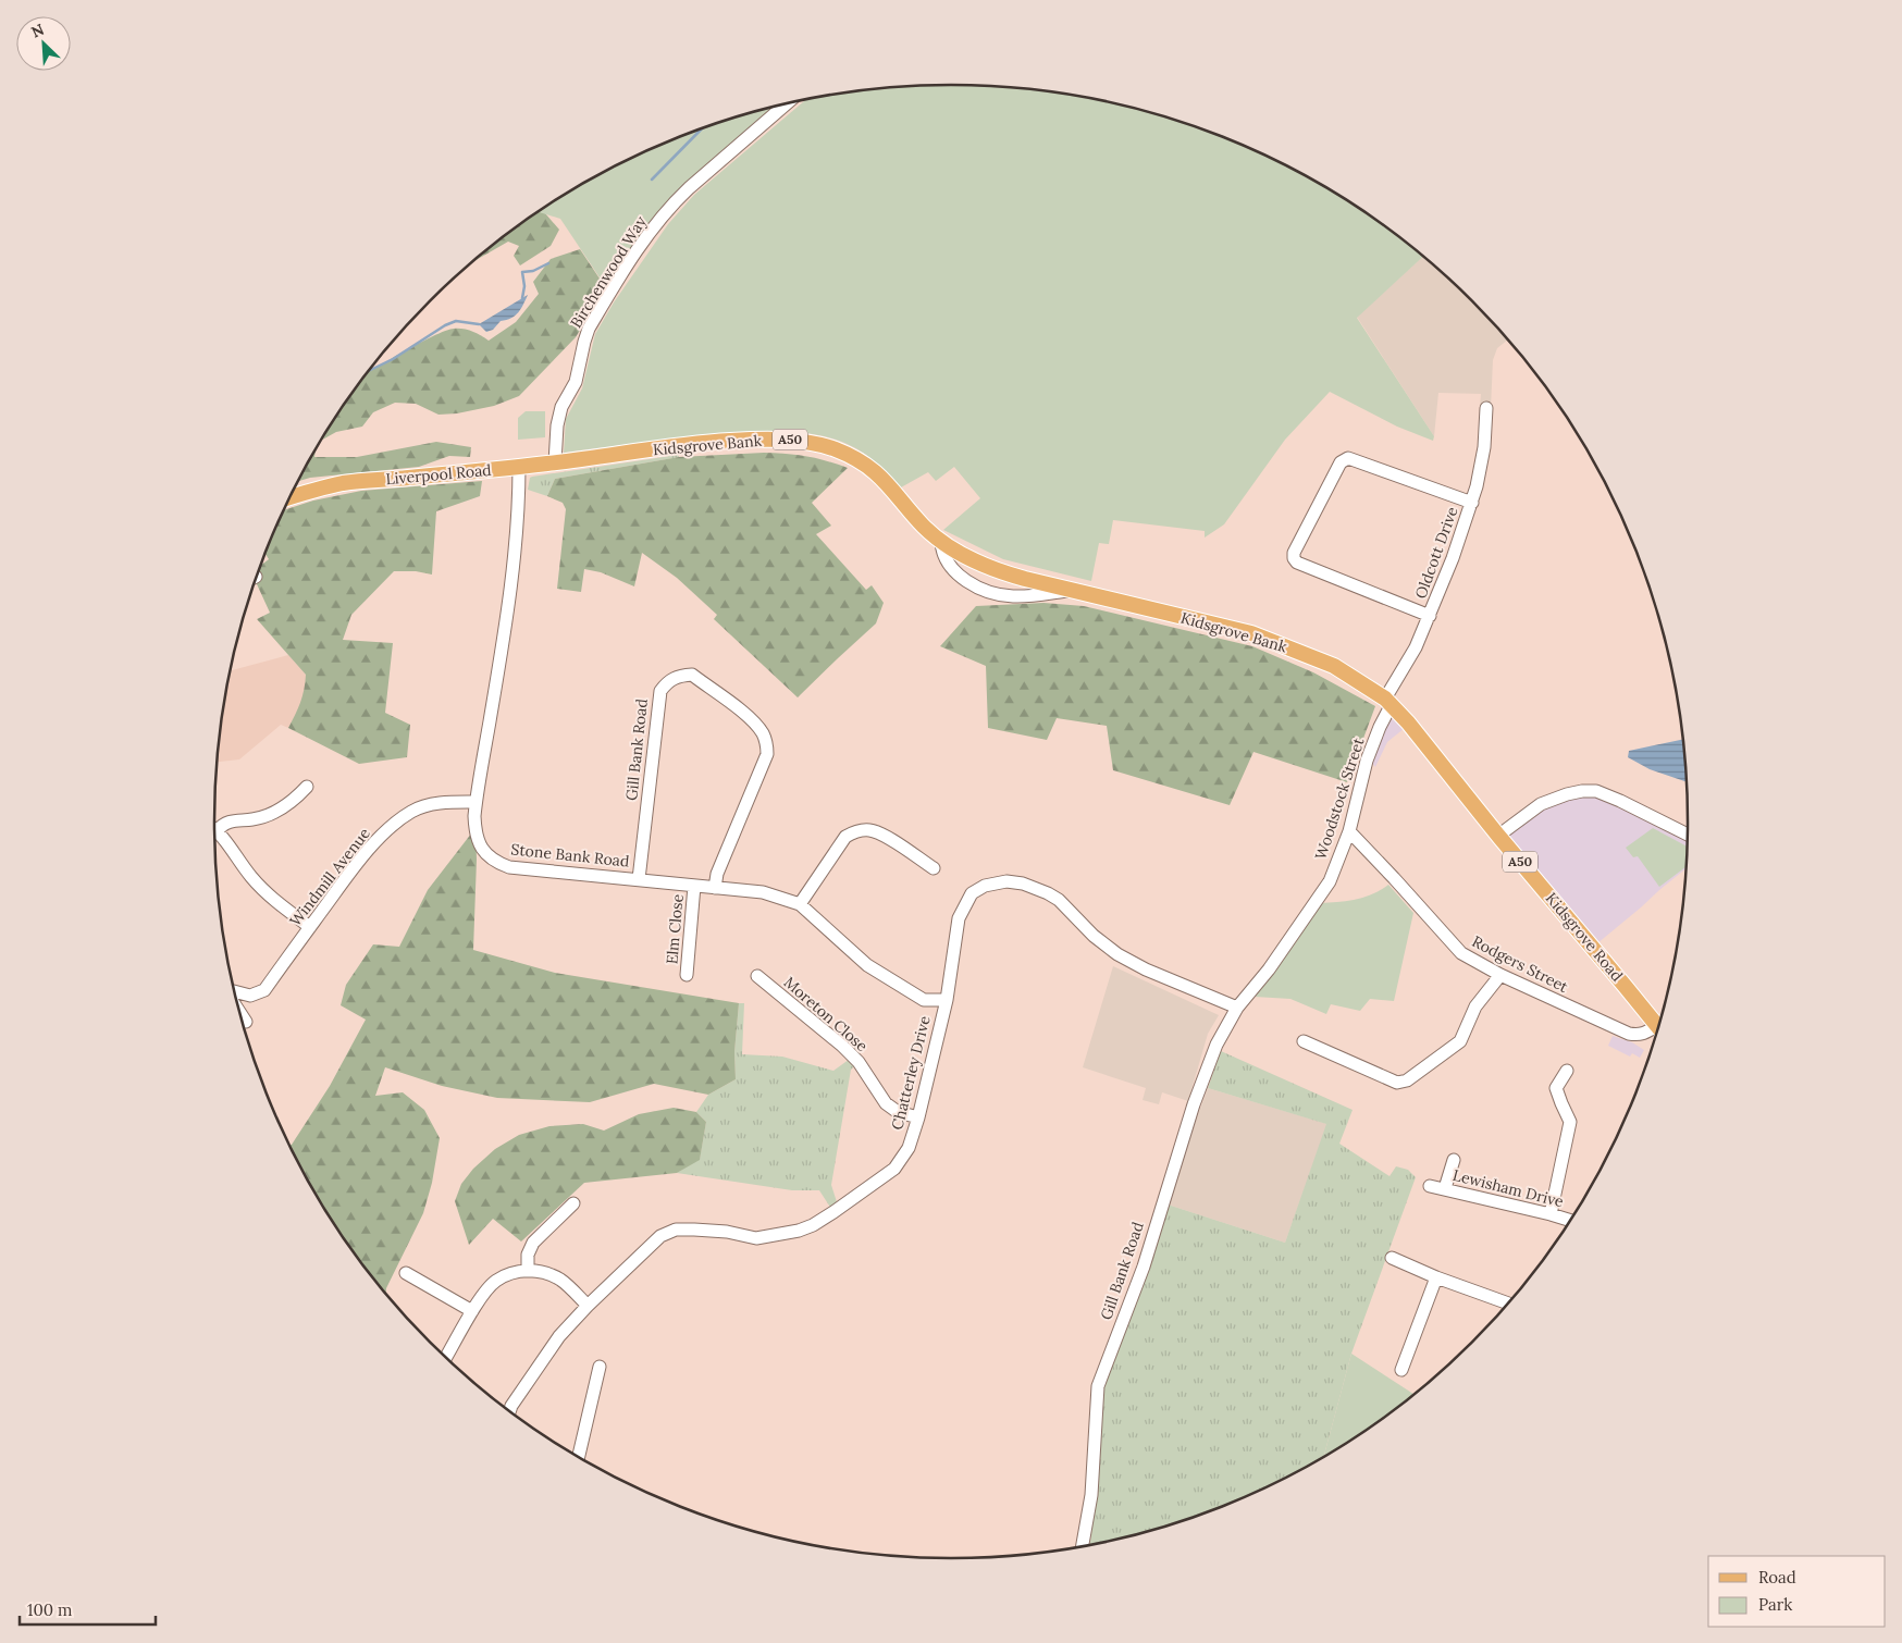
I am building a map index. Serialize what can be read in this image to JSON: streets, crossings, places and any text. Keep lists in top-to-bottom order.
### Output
{
  "streets": {
    "main road": [
      "A50",
      "Kidsgrove Bank",
      "Liverpool Road",
      "Kidsgrove Road"
    ],
    "street": [
      "Birchenwood Way",
      "Oldcott Drive",
      "Gill Bank Road",
      "Woodstock Street",
      "Stone Bank Road",
      "Windmill Avenue",
      "Elm Close",
      "Rodgers Street",
      "Moreton Close",
      "Chatterley Drive",
      "Lewisham Drive"
    ]
  },
  "crossings": [
    ["Birchenwood Way", "Liverpool Road"],
    ["Kidsgrove Bank", "Liverpool Road"],
    ["Kidsgrove Bank", "Oldcott Drive"],
    ["Kidsgrove Bank", "Woodstock Street"],
    ["Kidsgrove Bank", "Kidsgrove Road"],
    ["Liverpool Road", "Stone Bank Road"],
    ["Oldcott Drive", "Woodstock Street"],
    ["Oldcott Drive", "Kidsgrove Road"],
    ["Gill Bank Road", "Woodstock Street"],
    ["Gill Bank Road", "Stone Bank Road"],
    ["Gill Bank Road", "Chatterley Drive"],
    ["Woodstock Street", "Kidsgrove Road"],
    ["Woodstock Street", "Rodgers Street"],
    ["Woodstock Street", "Chatterley Drive"],
    ["Stone Bank Road", "Windmill Avenue"],
    ["Stone Bank Road", "Elm Close"],
    ["Stone Bank Road", "Chatterley Drive"],
    ["Moreton Close", "Chatterley Drive"]
  ],
  "legend": ["Road", "Park"],
  "scale_bar": "100 m",
  "north": "top left"
}
